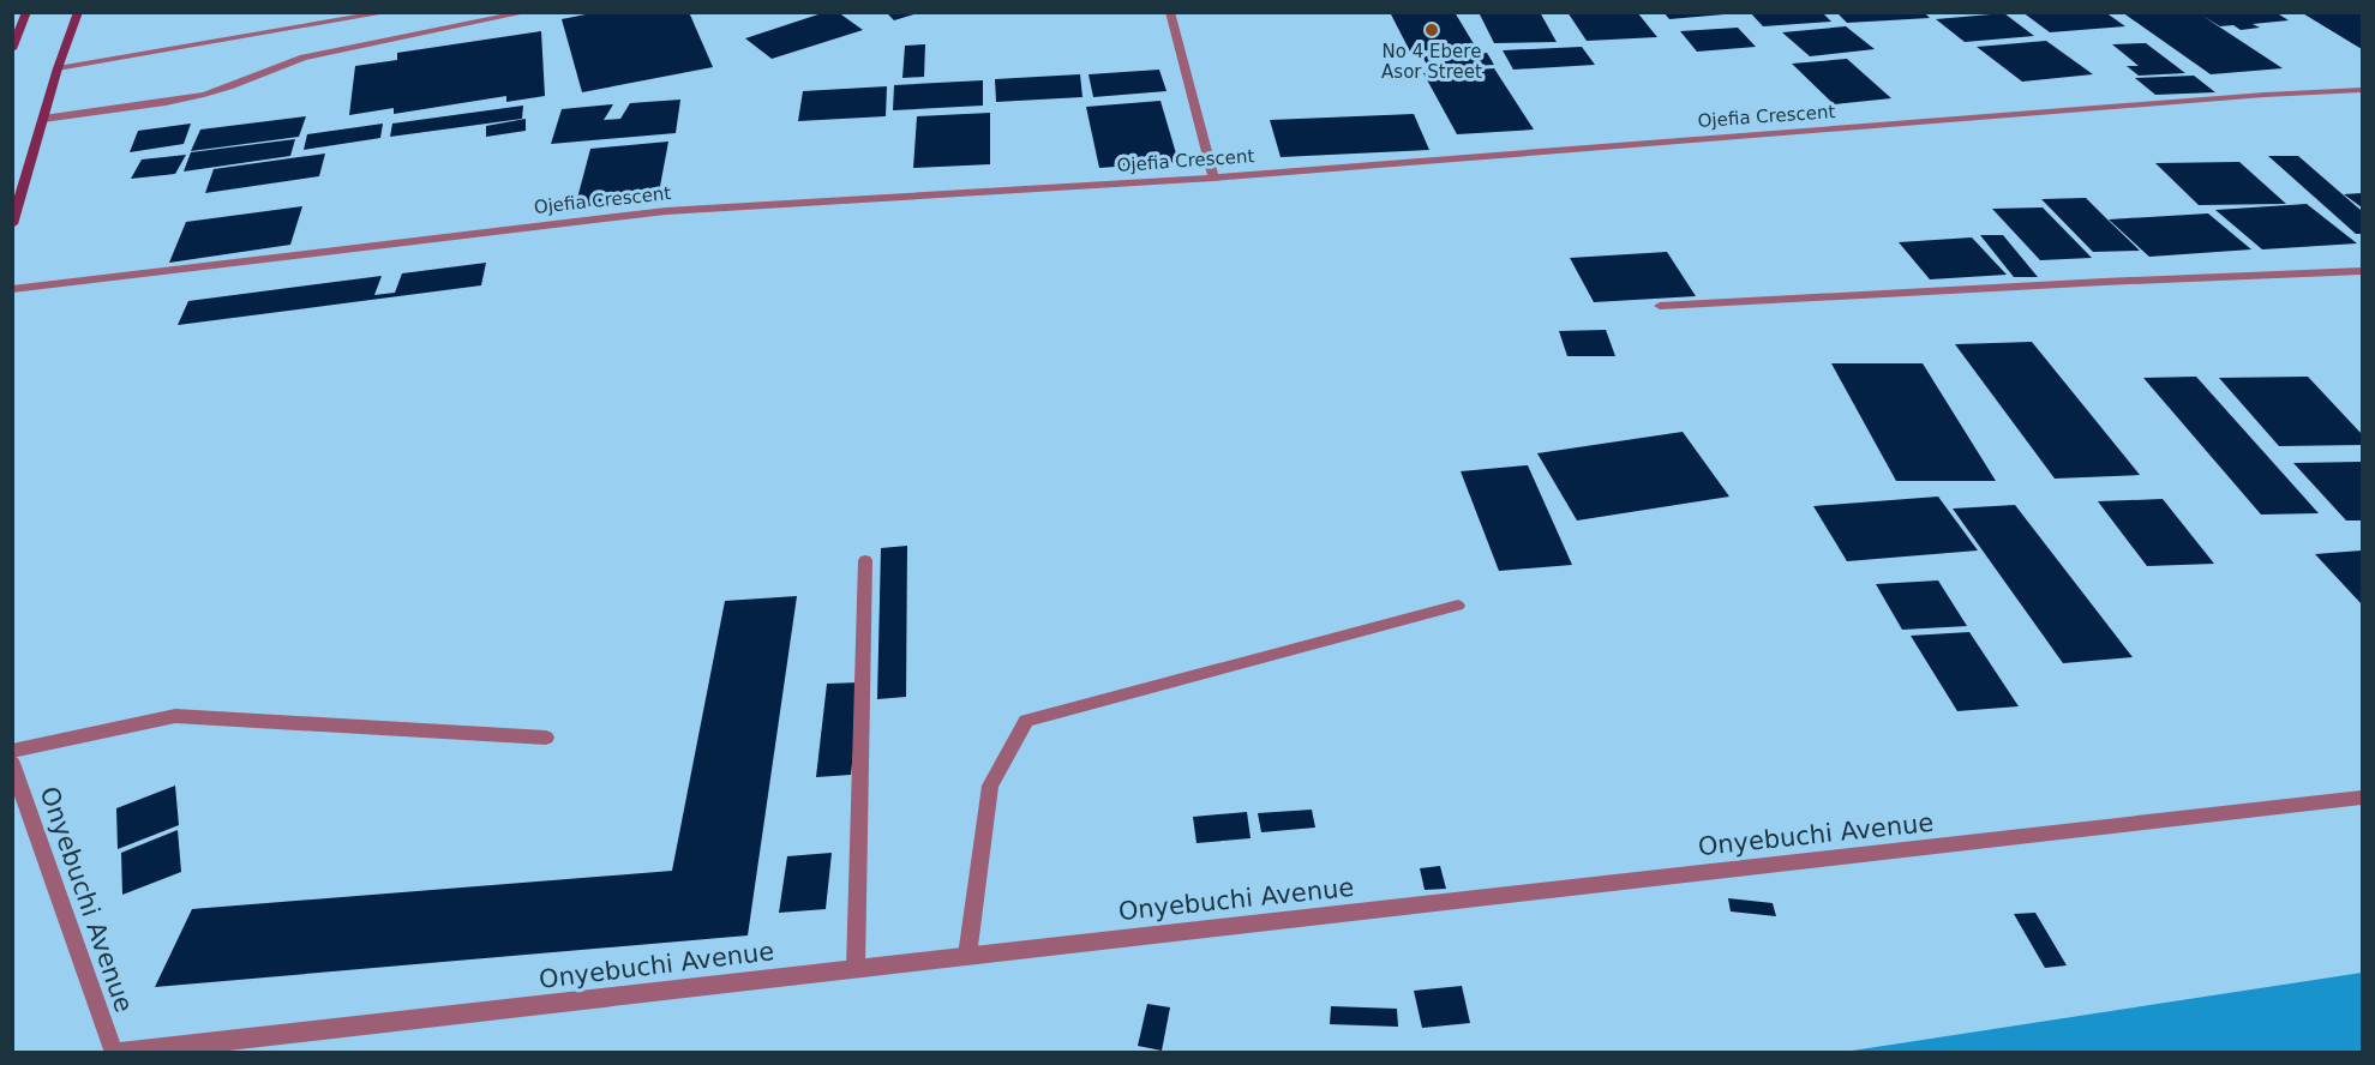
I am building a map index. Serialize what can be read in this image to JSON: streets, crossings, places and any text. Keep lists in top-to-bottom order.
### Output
{
  "streets": {
    "street": ["Ojefia Crescent", "Onyebuchi Avenue"]
  },
  "places": ["No 4 Ebere Asor Street"]
}
